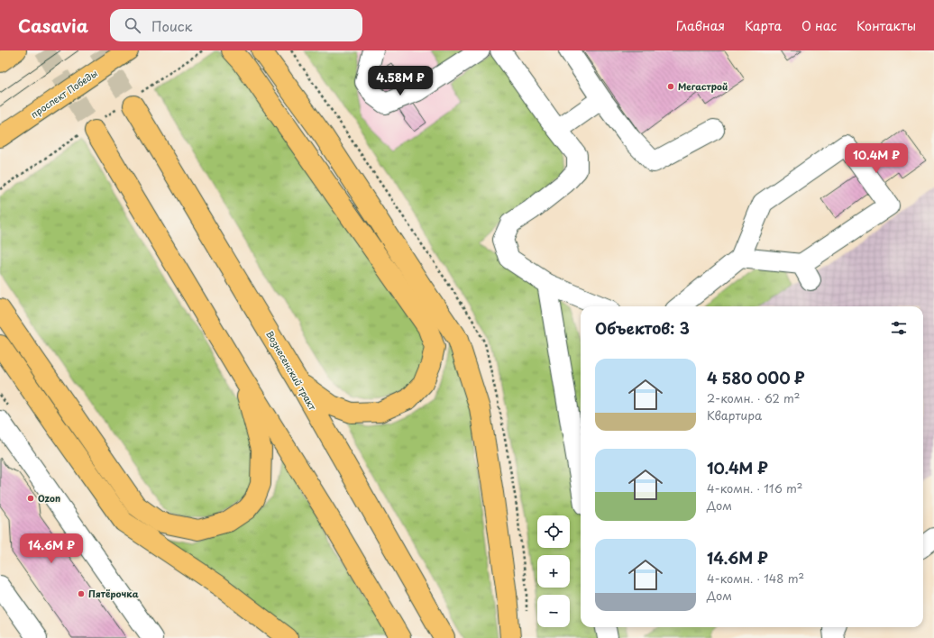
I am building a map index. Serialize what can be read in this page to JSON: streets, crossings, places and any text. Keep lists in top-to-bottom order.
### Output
{
  "streets": {
    "main road": ["проспект Победы", "Вознесенский тракт"]
  },
  "places": ["Мегастрой", "Ozon", "Пятёрочка"],
  "page": {
    "header": "Casavia",
    "search": "Поиск",
    "nav": [
      "Главная",
      "Карта",
      "О нас",
      "Контакты"
    ],
    "price": ["4.58M ₽", "10.4M ₽", "14.6M ₽"],
    "heading": "Объектов: 3",
    "list": [
      {
        "name": "4 580 000 ₽",
        "note": "2-комн. · 62 m² · Квартира"
      },
      {
        "name": "10.4M ₽",
        "note": "4-комн. · 116 m² · Дом"
      },
      {
        "name": "14.6M ₽",
        "note": "4-комн. · 148 m² · Дом"
      }
    ],
    "map_buttons": ["+", "−"]
  }
}
